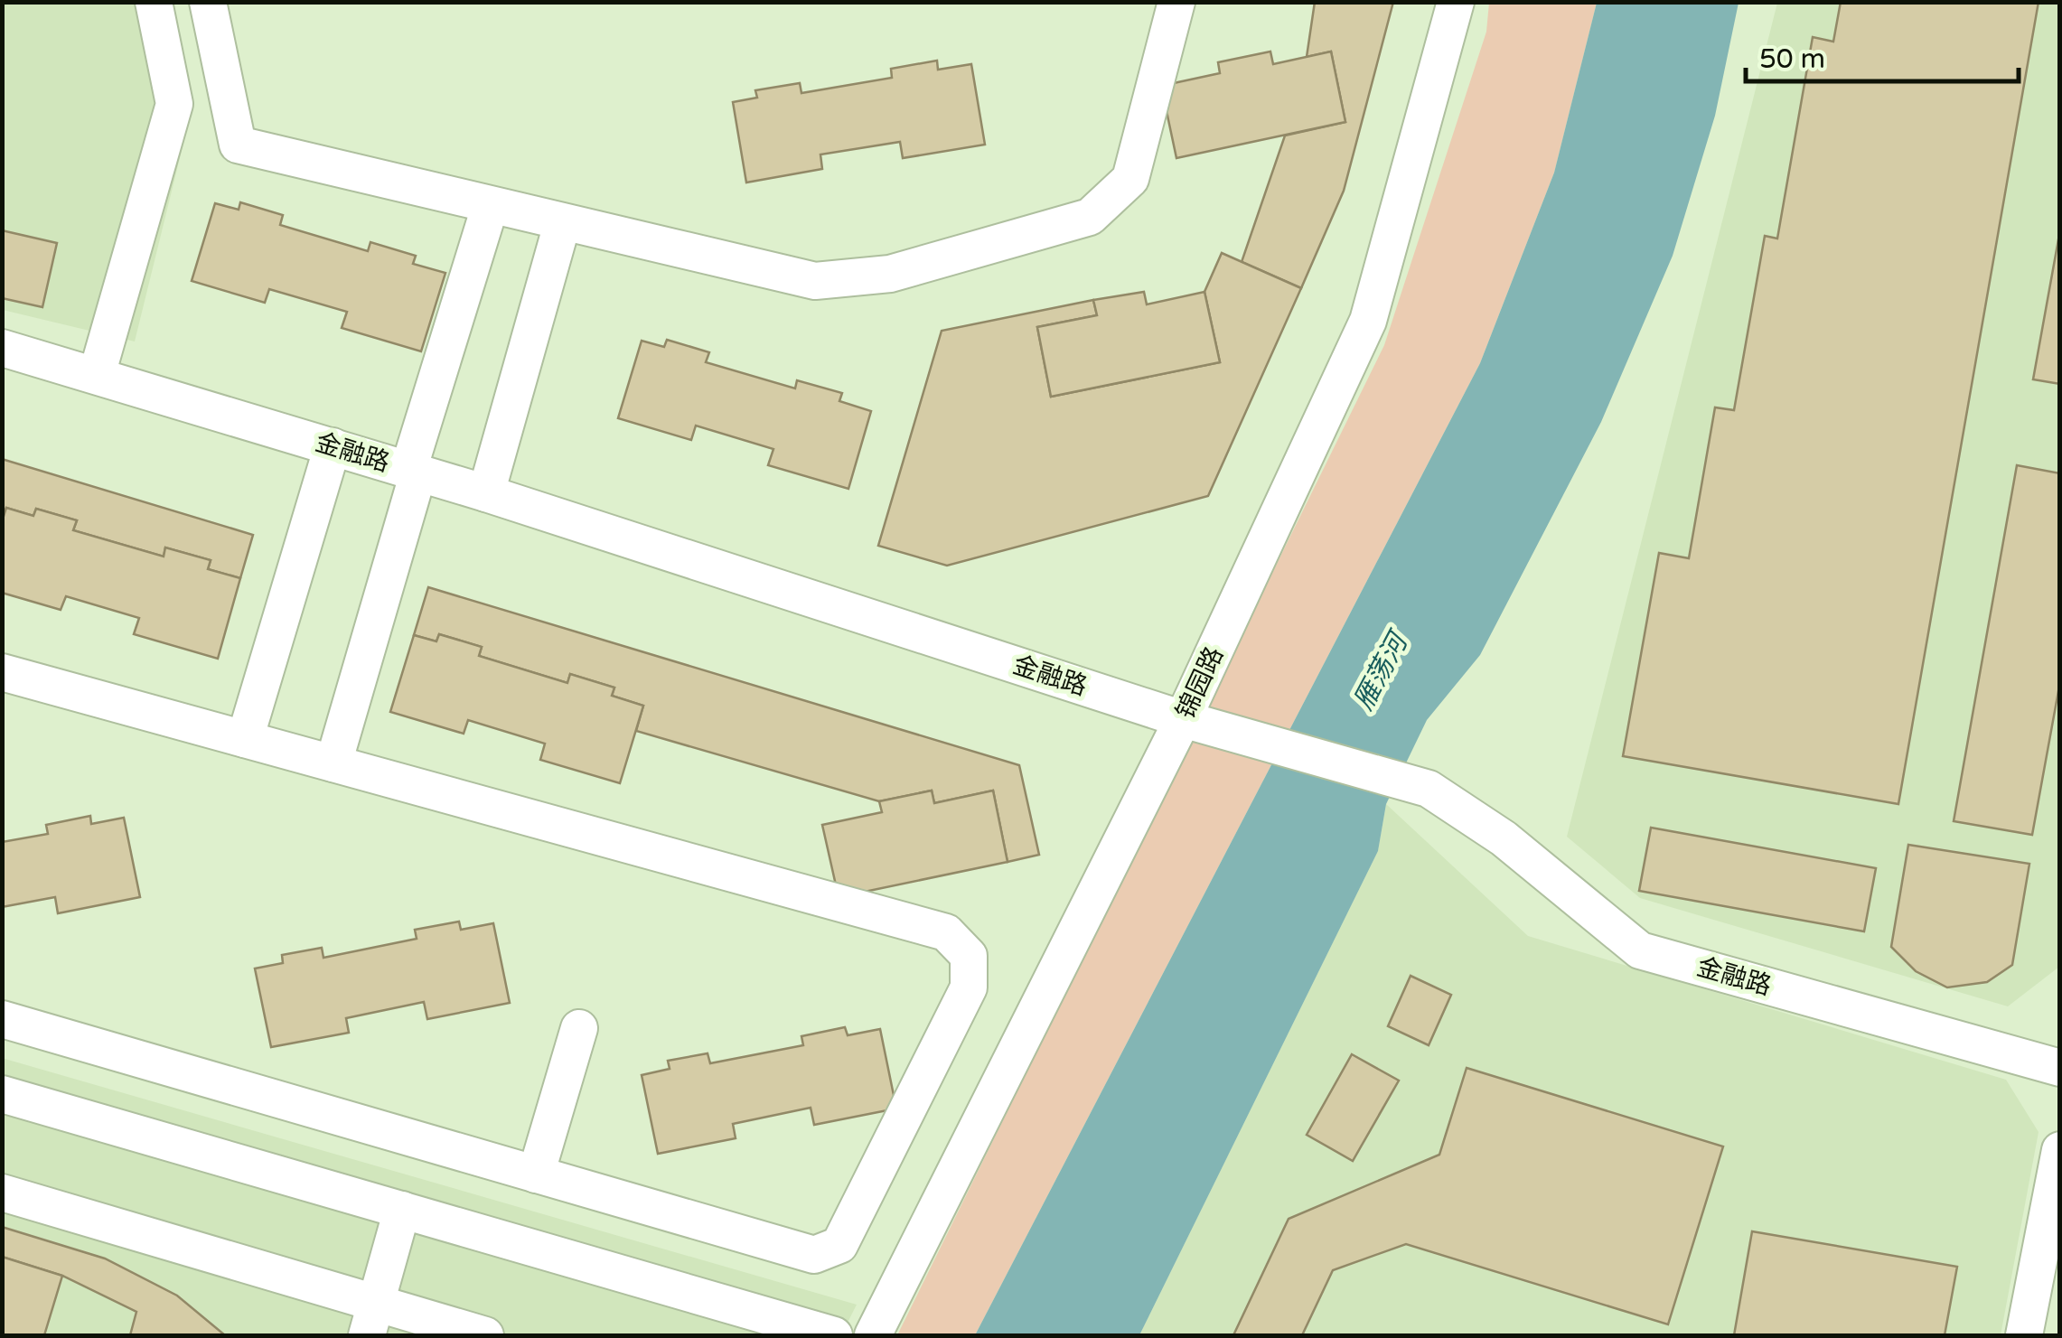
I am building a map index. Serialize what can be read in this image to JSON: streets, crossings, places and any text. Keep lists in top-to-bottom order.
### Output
{
  "streets": {
    "street": ["金融路", "锦园路"]
  },
  "crossings": [
    ["金融路", "锦园路"]
  ],
  "water": ["雁荡河"],
  "scale_bar": "50 m"
}
